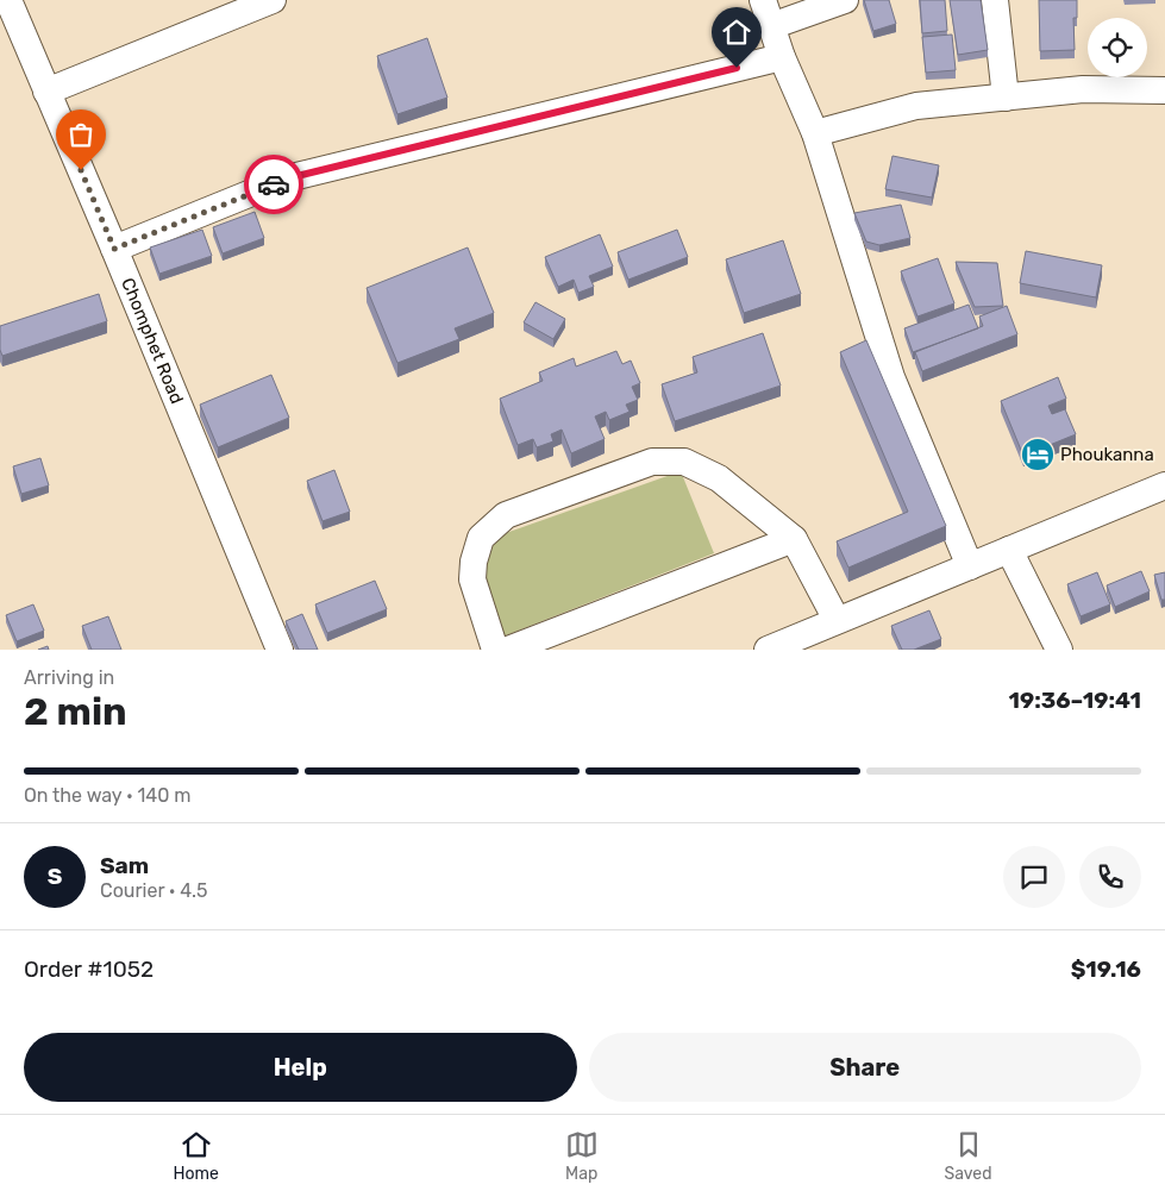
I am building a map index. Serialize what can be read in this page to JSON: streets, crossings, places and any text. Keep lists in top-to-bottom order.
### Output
{
  "streets": {
    "street": ["Chomphet Road"]
  },
  "places": {
    "hotel": ["Phoukanna"]
  },
  "page": {
    "heading": ["2 min", "Arriving in", "19:36–19:41"],
    "panel": [
      "Sam",
      "Courier · 4.5",
      "Order #1052",
      "$19.16"
    ],
    "bar": "On the way · 140 m",
    "round": "S",
    "buttons": ["Help", "Share"],
    "tabs": ["Home", "Map", "Saved"]
  }
}
